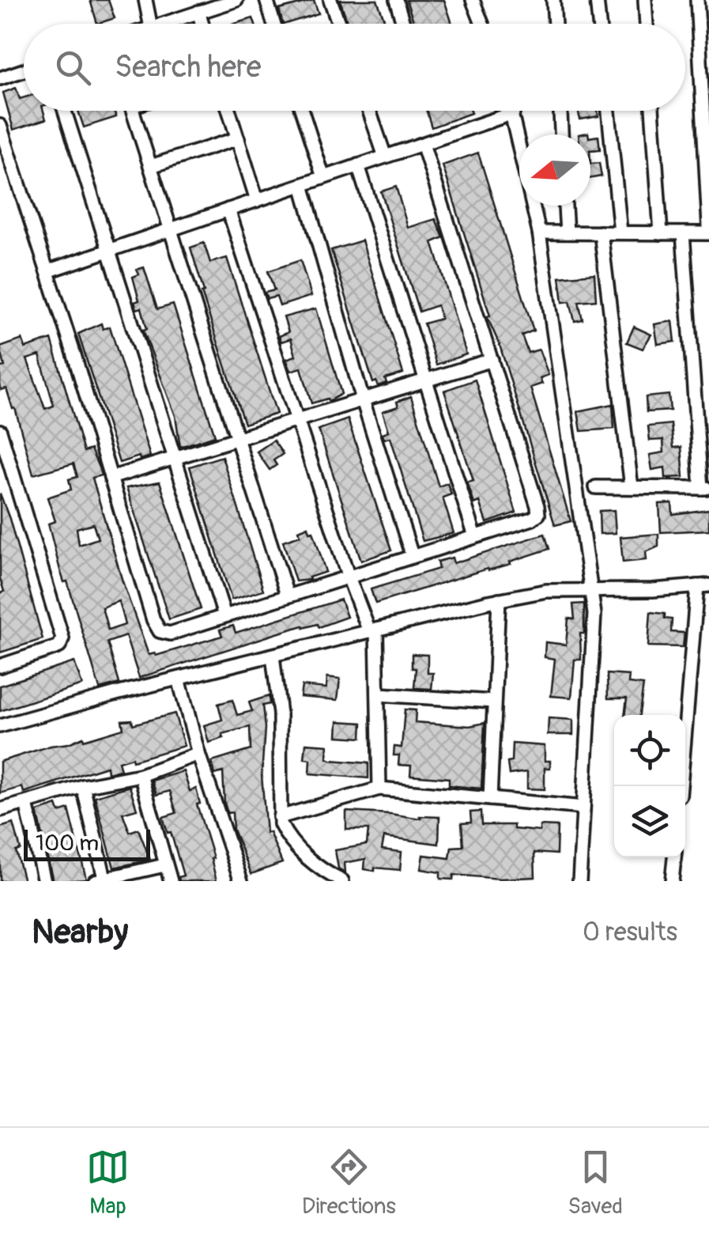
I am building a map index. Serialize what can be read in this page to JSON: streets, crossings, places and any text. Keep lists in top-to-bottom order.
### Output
{
  "scale_bar": "100 m",
  "north": "left",
  "page": {
    "search": "Search here",
    "scale": "100 m",
    "heading": ["Nearby", "0 results"],
    "nav": ["Map", "Directions", "Saved"]
  }
}
